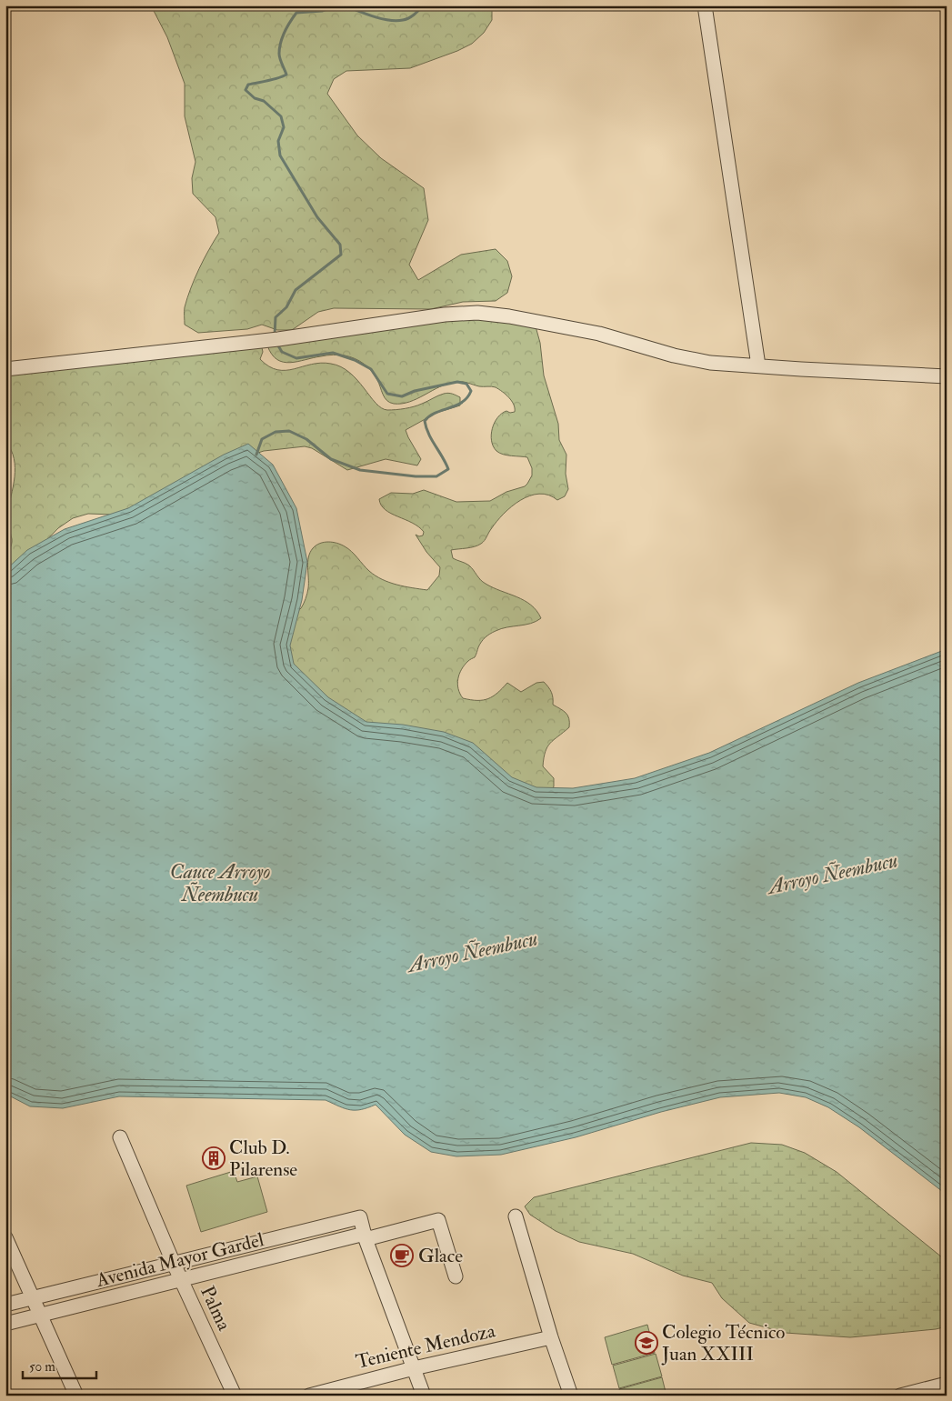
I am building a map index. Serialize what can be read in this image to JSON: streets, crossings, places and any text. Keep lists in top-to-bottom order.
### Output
{
  "streets": {
    "street": ["Avenida Mayor Gardel", "Palma", "Teniente Mendoza"]
  },
  "crossings": [
    ["Avenida Mayor Gardel", "Palma"]
  ],
  "water": ["Cauce Arroyo Ñeembucu", "Arroyo Ñeembucu"],
  "places": {
    "building": ["Club D. Pilarense"],
    "cafe": ["Glace"],
    "school or university": ["Colegio Técnico Juan XXIII"]
  },
  "scale_bar": "50 m"
}
